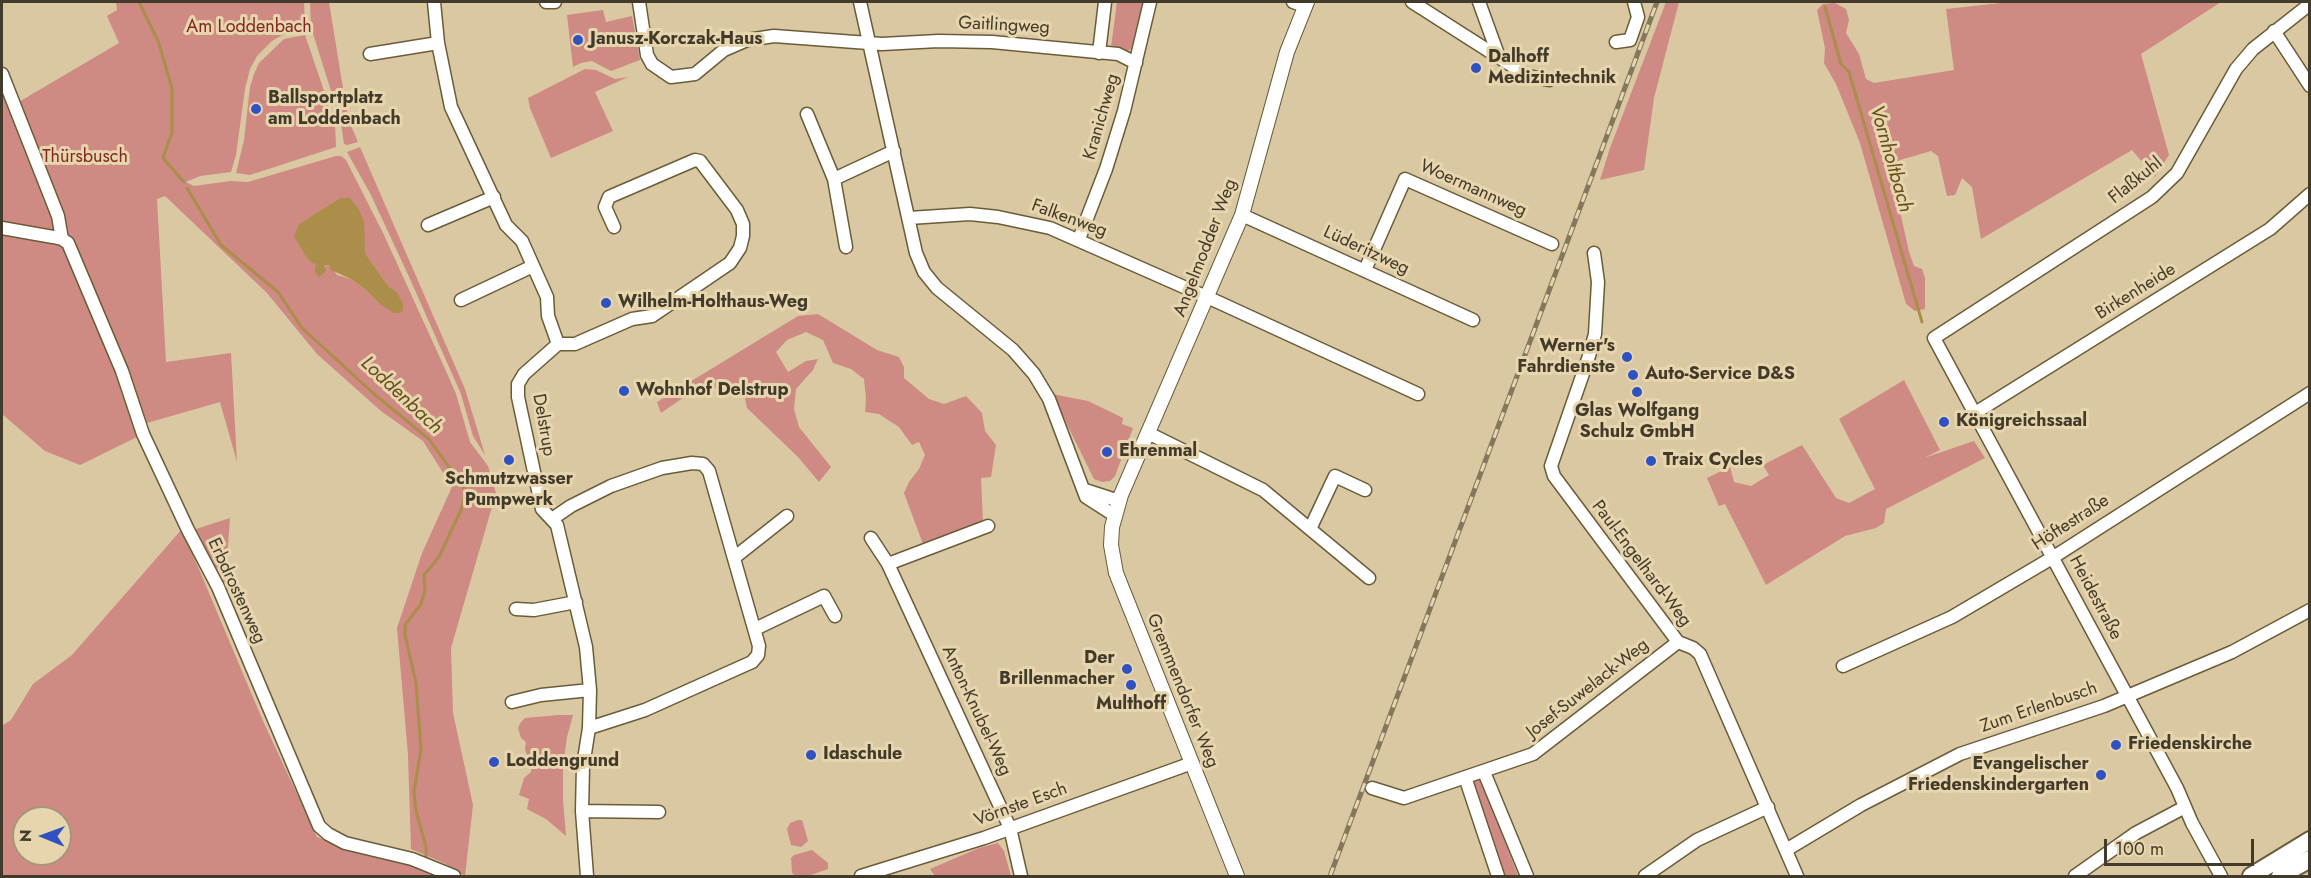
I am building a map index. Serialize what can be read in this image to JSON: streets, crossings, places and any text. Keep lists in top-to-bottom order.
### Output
{
  "streets": {
    "street": [
      "Gaitlingweg",
      "Kranichweg",
      "Flaßkuhl",
      "Woermannweg",
      "Falkenweg",
      "Angelmodder Weg",
      "Lüderitzweg",
      "Birkenheide",
      "Delstrup",
      "Höftestraße",
      "Paul-Engelhard-Weg",
      "Erbdrostenweg",
      "Heidestraße",
      "Josef-Suwelack-Weg",
      "Gremmendorfer Weg",
      "Zum Erlenbusch",
      "Anton-Knubel-Weg",
      "Vörnste Esch"
    ]
  },
  "crossings": [
    ["Gaitlingweg", "Kranichweg"],
    ["Kranichweg", "Falkenweg"],
    ["Flaßkuhl", "Heidestraße"],
    ["Woermannweg", "Lüderitzweg"],
    ["Falkenweg", "Angelmodder Weg"],
    ["Angelmodder Weg", "Lüderitzweg"],
    ["Angelmodder Weg", "Gremmendorfer Weg"],
    ["Birkenheide", "Heidestraße"],
    ["Höftestraße", "Heidestraße"],
    ["Paul-Engelhard-Weg", "Josef-Suwelack-Weg"],
    ["Paul-Engelhard-Weg", "Zum Erlenbusch"],
    ["Heidestraße", "Zum Erlenbusch"],
    ["Gremmendorfer Weg", "Vörnste Esch"],
    ["Anton-Knubel-Weg", "Vörnste Esch"]
  ],
  "water": ["Vornholtbach", "Loddenbach"],
  "parks": ["Am Loddenbach", "Thürsbusch"],
  "places": [
    "Janusz-Korczak-Haus",
    "Dalhoff Medizintechnik",
    "Ballsportplatz am Loddenbach",
    "Wilhelm-Holthaus-Weg",
    "Werner's Fahrdienste",
    "Auto-Service D&S",
    "Wohnhof Delstrup",
    "Glas Wolfgang Schulz GmbH",
    "Königreichssaal",
    "Ehrenmal",
    "Schmutzwasser Pumpwerk",
    "Traix Cycles",
    "Der Brillenmacher",
    "Multhoff",
    "Friedenskirche",
    "Idaschule",
    "Loddengrund",
    "Evangelischer Friedenskindergarten"
  ],
  "scale_bar": "100 m",
  "north": "left"
}
